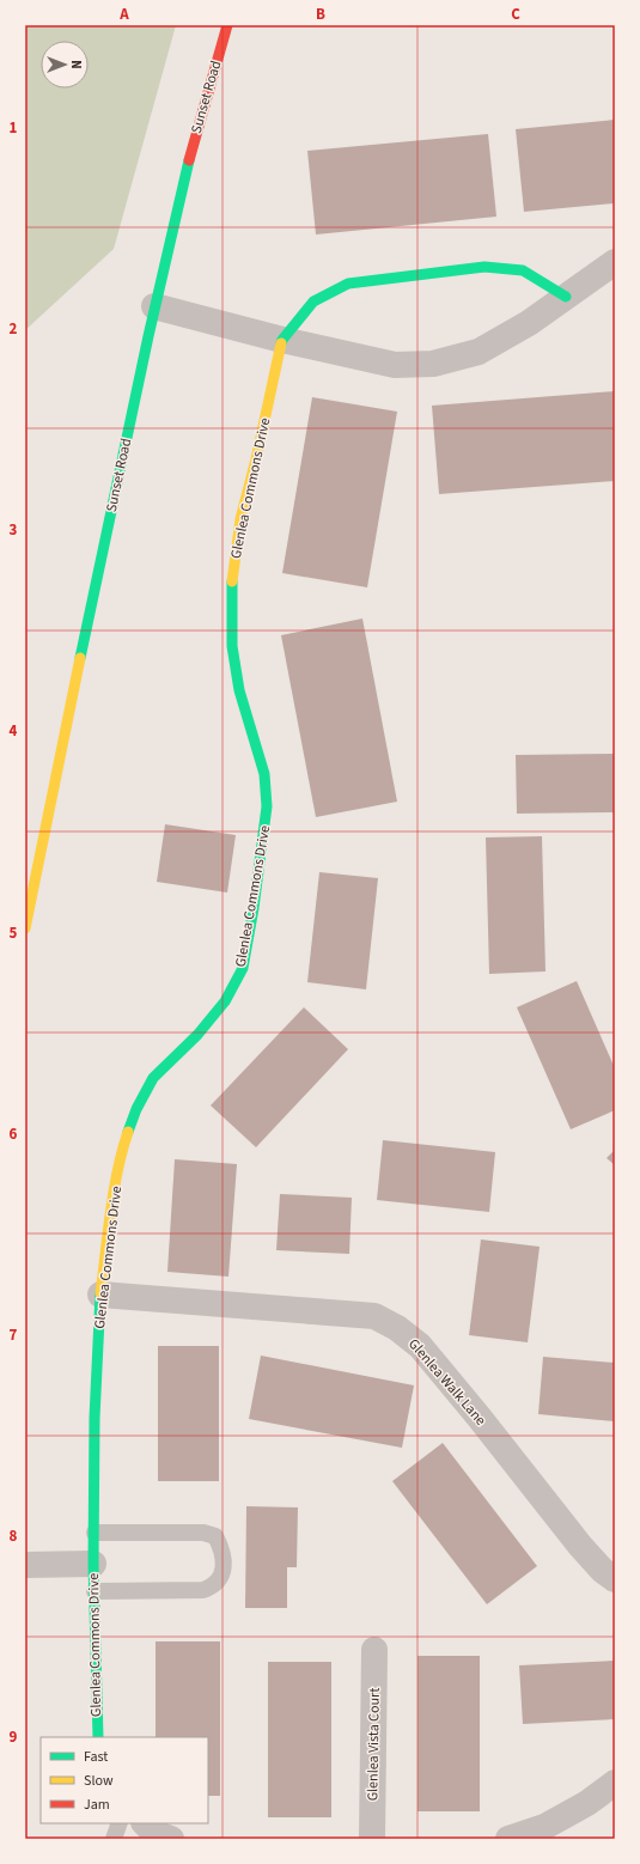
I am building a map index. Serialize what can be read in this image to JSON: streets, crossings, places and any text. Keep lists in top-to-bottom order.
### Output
{
  "streets": {
    "street": [
      "Sunset Road",
      "Glenlea Commons Drive",
      "Glenlea Walk Lane",
      "Glenlea Vista Court"
    ]
  },
  "crossings": [
    ["Glenlea Commons Drive", "Glenlea Walk Lane"]
  ],
  "legend": ["Fast", "Slow", "Jam"],
  "north": "right",
  "grid": {
    "columns": ["A", "B", "C"],
    "rows": [
      "1",
      "2",
      "3",
      "4",
      "5",
      "6",
      "7",
      "8",
      "9"
    ]
  }
}
